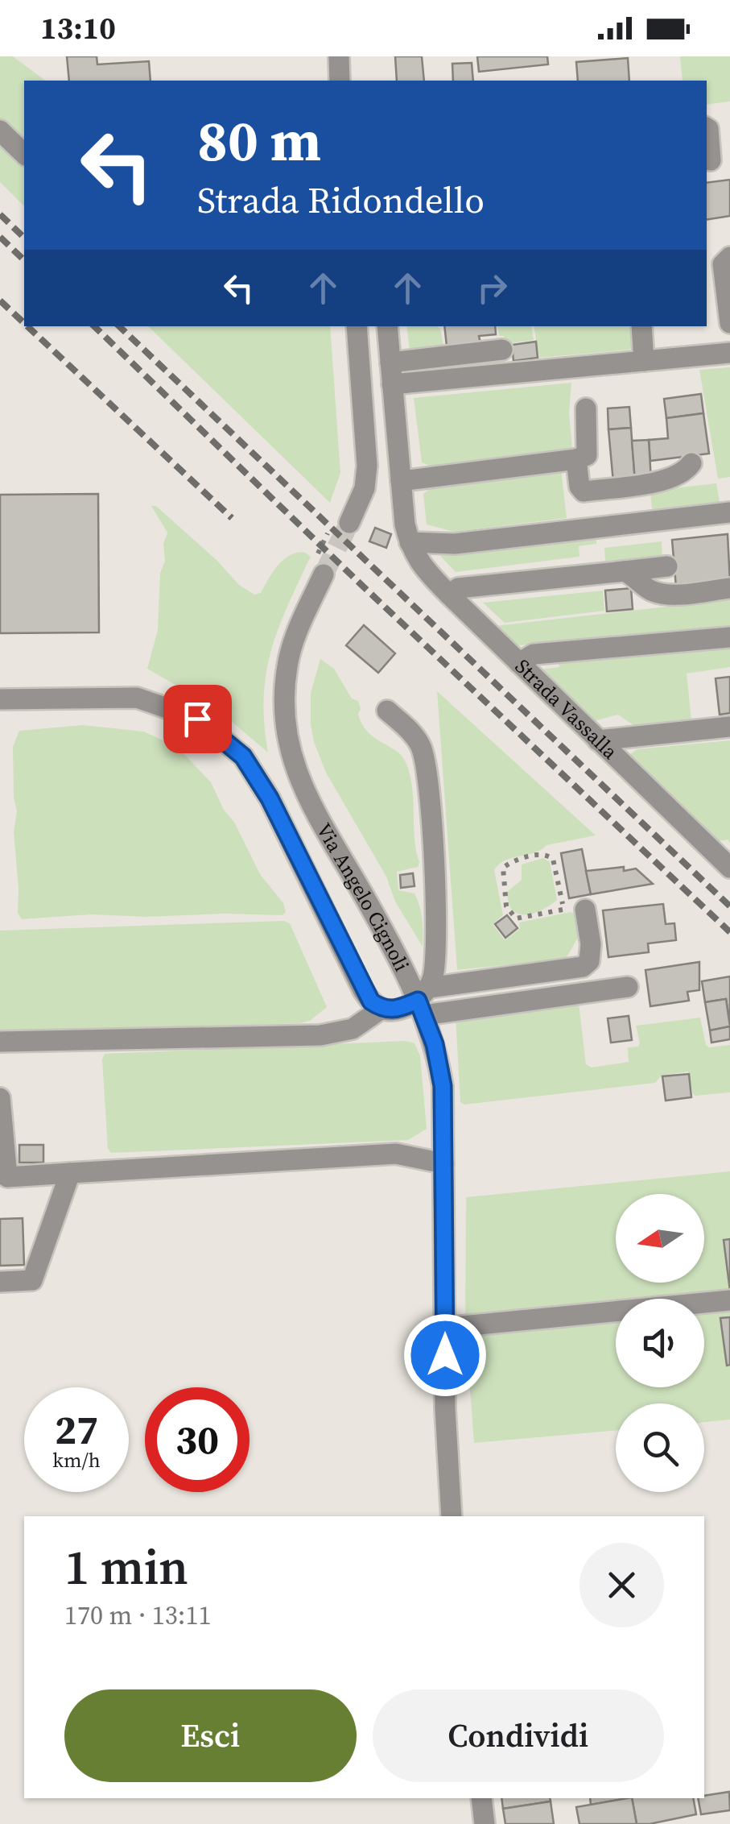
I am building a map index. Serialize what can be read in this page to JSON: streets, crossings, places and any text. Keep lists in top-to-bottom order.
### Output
{
  "streets": {
    "street": ["Strada Vassalla", "Via Angelo Cignoli"]
  },
  "north": "left",
  "page": {
    "status": "13:10",
    "turn": ["80 m", "Strada Ridondello"],
    "speed": "27 km/h",
    "limit": "30",
    "heading": ["1 min", "170 m · 13:11"],
    "buttons": ["Esci", "Condividi"]
  }
}
